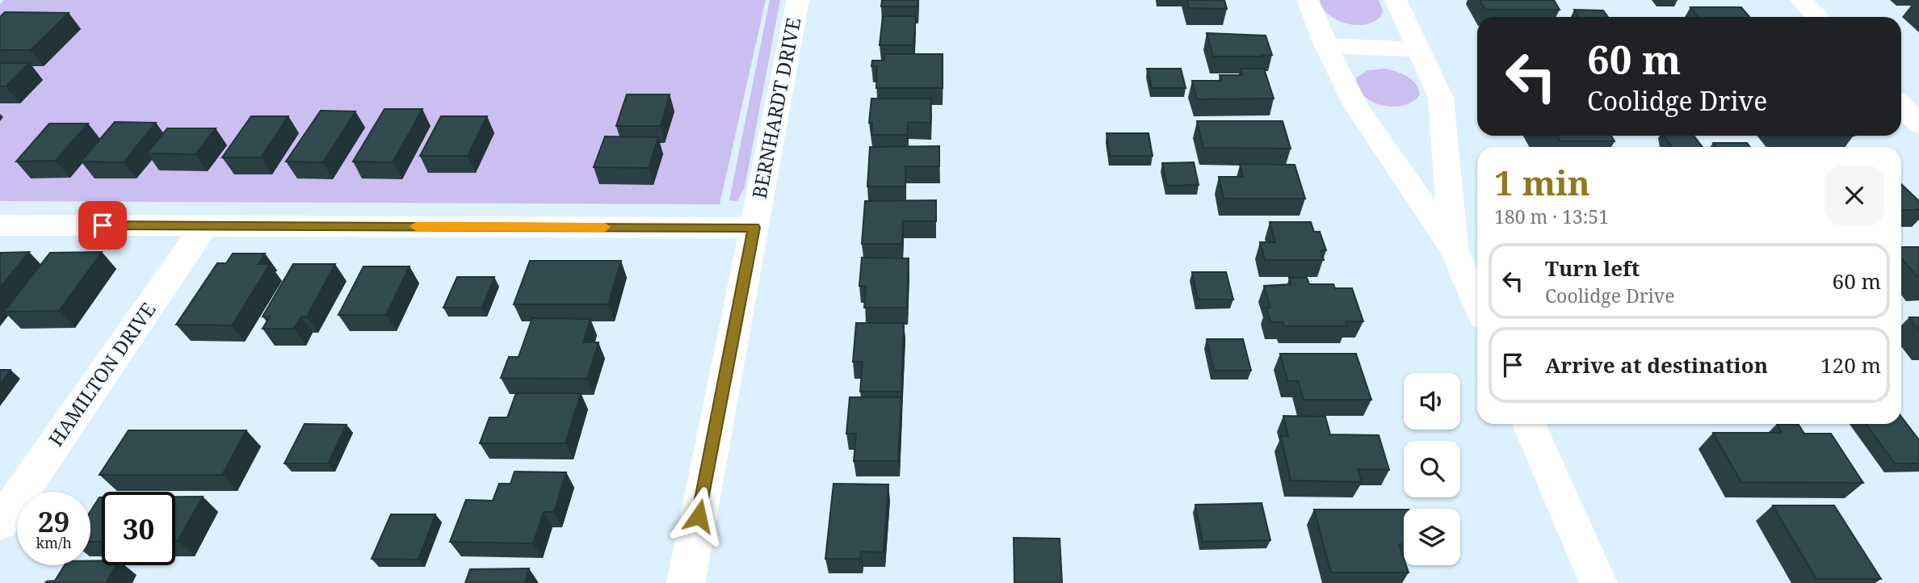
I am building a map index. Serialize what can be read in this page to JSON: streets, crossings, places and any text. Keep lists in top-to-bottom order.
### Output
{
  "streets": {
    "street": ["BERNHARDT DRIVE", "HAMILTON DRIVE"]
  },
  "page": {
    "turn": ["60 m", "Coolidge Drive"],
    "heading": ["1 min", "180 m · 13:51"],
    "list": [
      {
        "name": "Turn left",
        "note": "Coolidge Drive",
        "value": "60 m"
      },
      {
        "name": "Arrive at destination",
        "value": "120 m"
      }
    ],
    "speed": "29 km/h",
    "limit": "30"
  }
}
